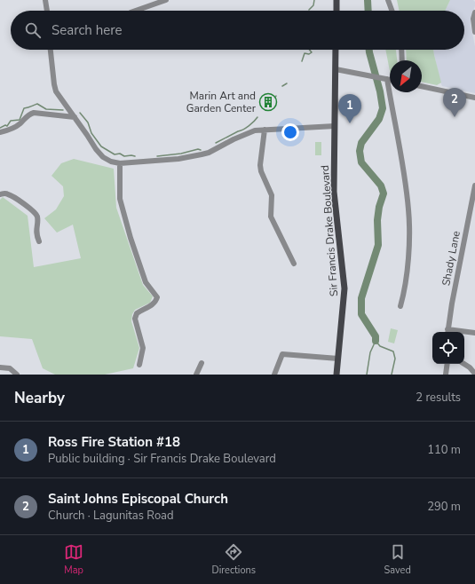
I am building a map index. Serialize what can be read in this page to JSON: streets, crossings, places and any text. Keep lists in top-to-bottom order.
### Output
{
  "streets": {
    "main road": ["Sir Francis Drake Boulevard"],
    "street": ["Shady Lane"]
  },
  "places": {
    "building": ["Marin Art and Garden Center"]
  },
  "north": "bottom left",
  "page": {
    "search": "Search here",
    "pins": ["2", "1"],
    "heading": ["Nearby", "2 results"],
    "list": [
      {
        "mark": "1",
        "name": "Ross Fire Station #18",
        "note": "Public building · Sir Francis Drake Boulevard",
        "value": "110 m"
      },
      {
        "mark": "2",
        "name": "Saint Johns Episcopal Church",
        "note": "Church · Lagunitas Road",
        "value": "290 m"
      }
    ],
    "nav": ["Map", "Directions", "Saved"]
  }
}
